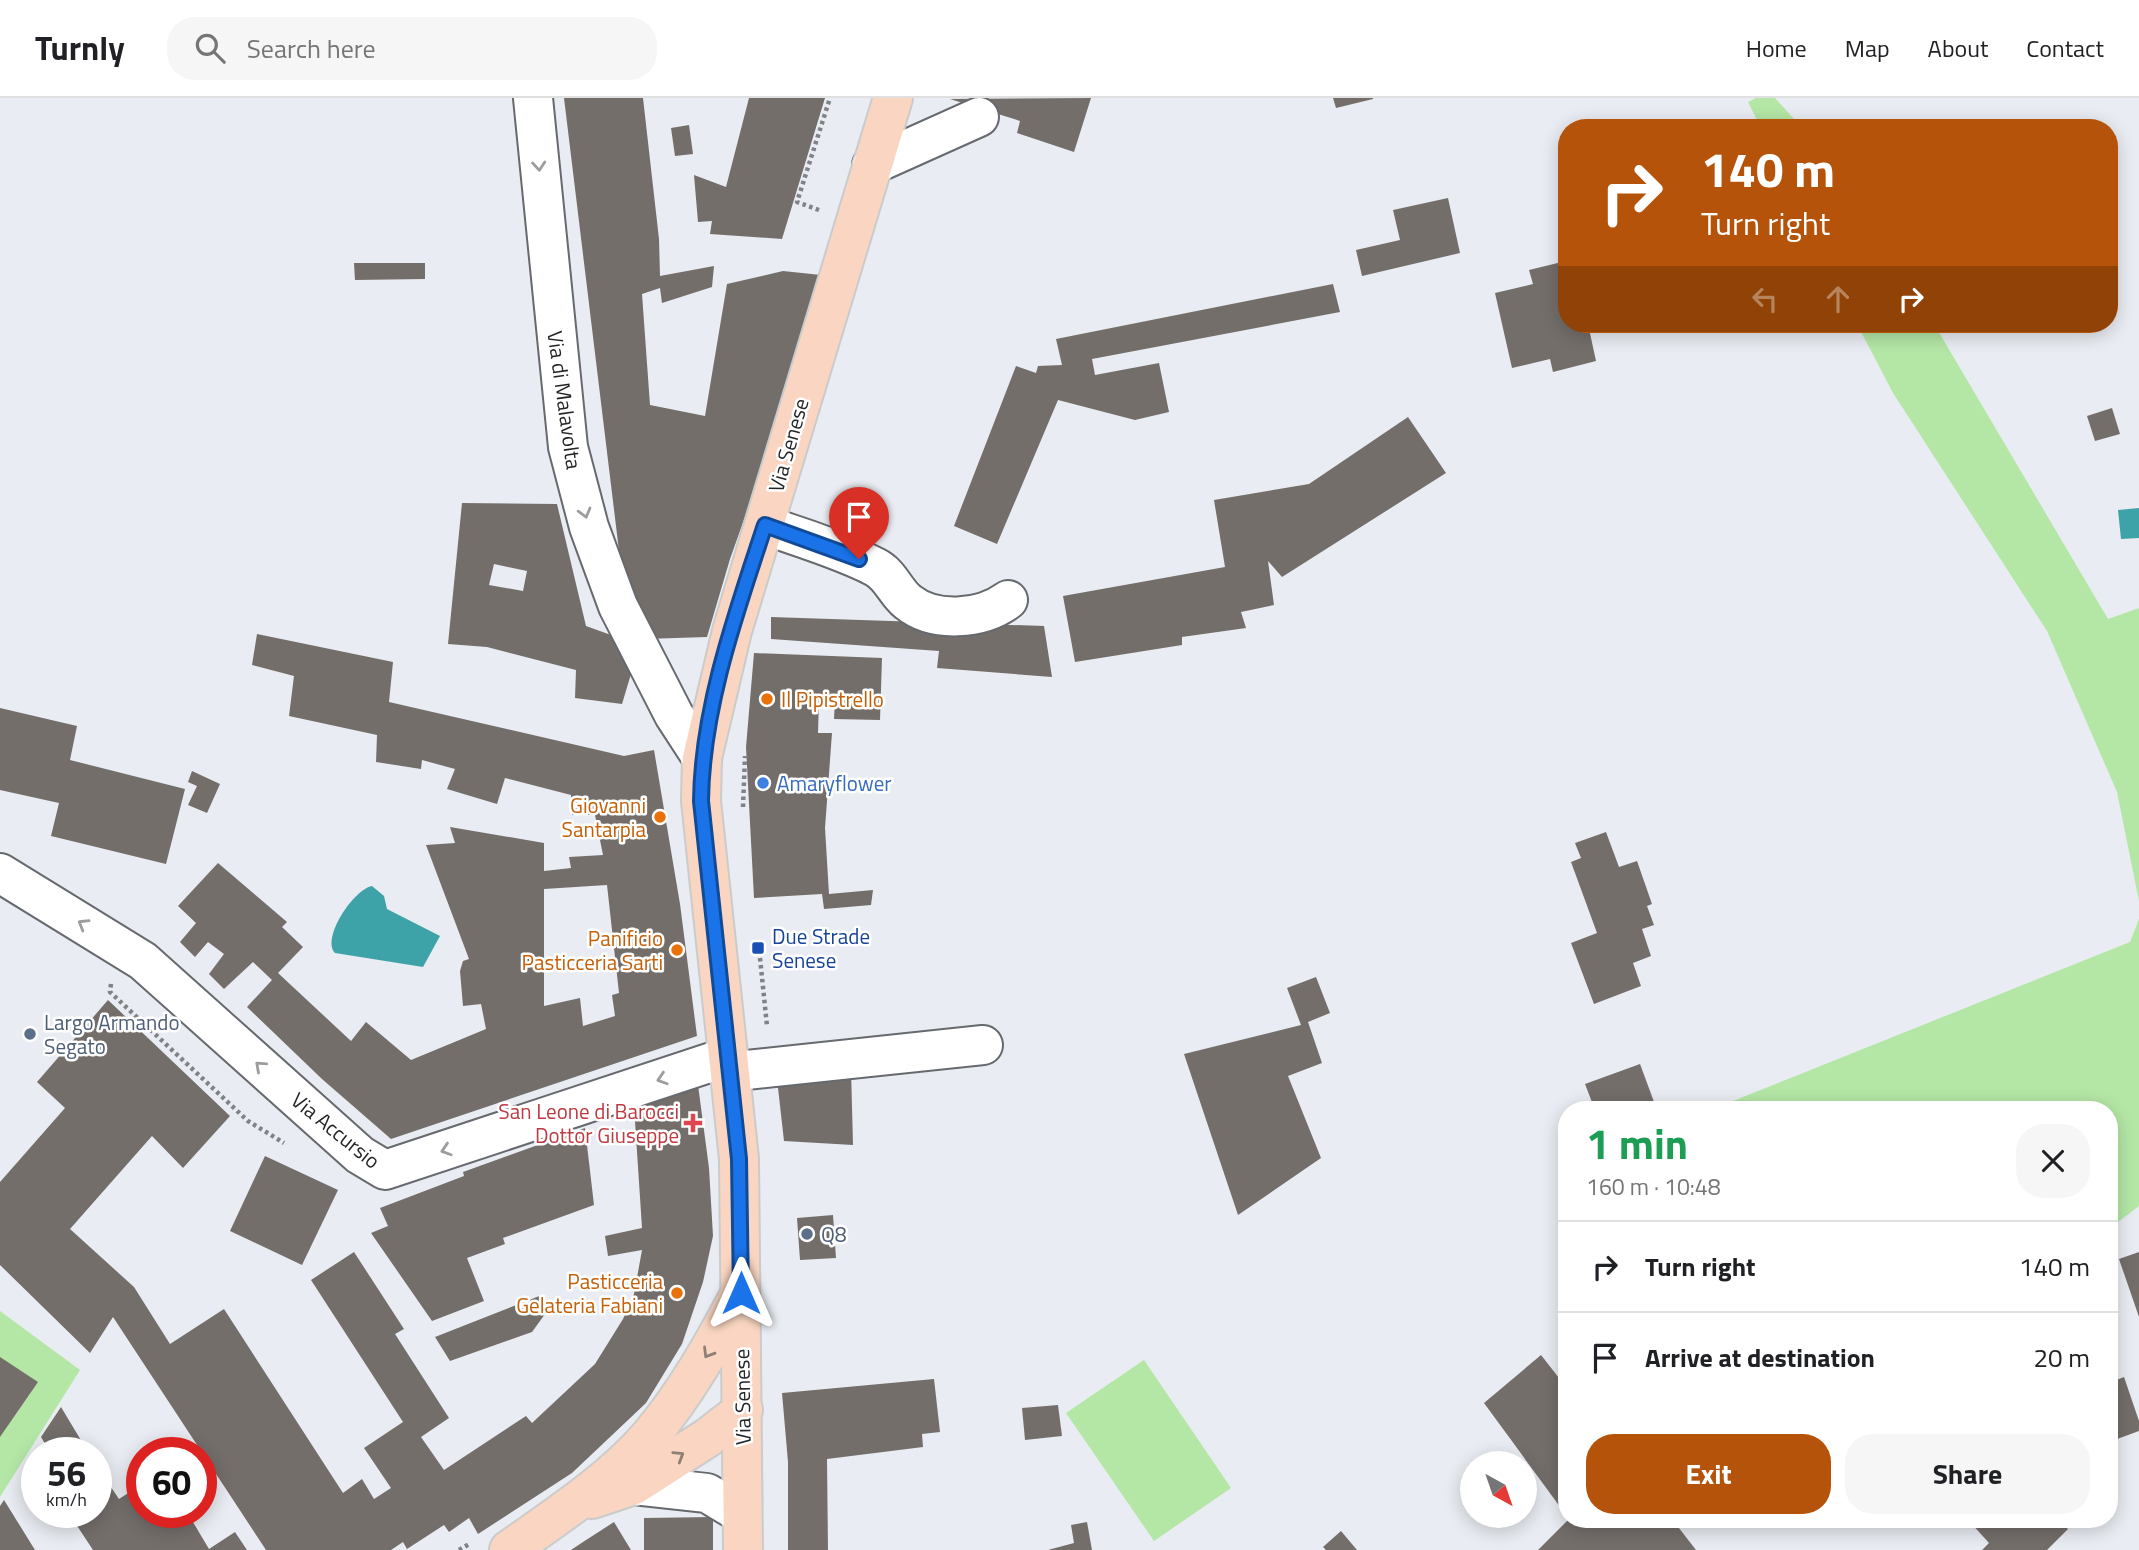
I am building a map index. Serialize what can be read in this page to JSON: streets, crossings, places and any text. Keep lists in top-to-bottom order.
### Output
{
  "streets": {
    "main road": ["Via Senese"],
    "street": ["Via di Malavolta", "Via Accursio"]
  },
  "crossings": [
    ["Via di Malavolta", "Via Senese"],
    ["Via Senese", "Via Accursio"]
  ],
  "one_way": ["Via di Malavolta", "Via Accursio"],
  "places": {
    "other": [
      "Il Pipistrello",
      "Amaryflower",
      "Giovanni Santarpia",
      "Panificio Pasticceria Sarti",
      "Largo Armando Segato",
      "Q8",
      "Pasticceria Gelateria Fabiani"
    ],
    "transit": ["Due Strade Senese"],
    "health": ["San Leone di Barocci Dottor Giuseppe"]
  },
  "north": "bottom right",
  "page": {
    "header": "Turnly",
    "search": "Search here",
    "nav": [
      "Home",
      "Map",
      "About",
      "Contact"
    ],
    "turn": ["140 m", "Turn right"],
    "heading": ["1 min", "160 m · 10:48"],
    "list": [
      {
        "name": "Turn right",
        "value": "140 m"
      },
      {
        "name": "Arrive at destination",
        "value": "20 m"
      }
    ],
    "buttons": ["Exit", "Share"],
    "speed": "56 km/h",
    "limit": "60"
  }
}
